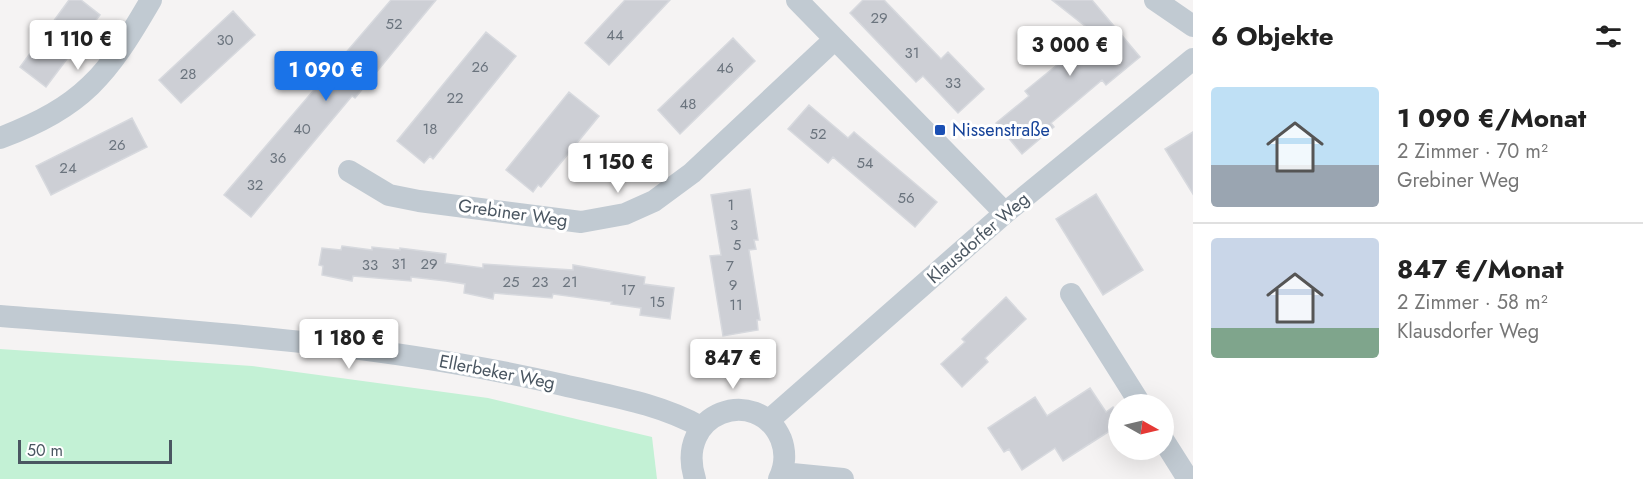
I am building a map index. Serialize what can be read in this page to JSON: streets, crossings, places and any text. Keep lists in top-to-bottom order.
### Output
{
  "streets": {
    "street": ["Grebiner Weg", "Klausdorfer Weg", "Ellerbeker Weg"]
  },
  "places": {
    "transit": ["Nissenstraße"]
  },
  "house_numbers": [
    "29",
    "52",
    "44",
    "30",
    "31",
    "26",
    "46",
    "28",
    "33",
    "22",
    "48",
    "40",
    "18",
    "52",
    "26",
    "36",
    "54",
    "24",
    "32",
    "56",
    "1",
    "3",
    "5",
    "31",
    "29",
    "33",
    "7",
    "25",
    "23",
    "21",
    "9",
    "17",
    "15",
    "11"
  ],
  "scale_bar": "50 m",
  "north": "right",
  "page": {
    "heading": "6 Objekte",
    "price": [
      "1 110 €",
      "3 000 €",
      "1 090 €",
      "1 150 €",
      "1 180 €",
      "847 €"
    ],
    "list": [
      {
        "name": "1 090 €/Monat",
        "note": "2 Zimmer · 70 m² · Grebiner Weg"
      },
      {
        "name": "847 €/Monat",
        "note": "2 Zimmer · 58 m² · Klausdorfer Weg"
      }
    ],
    "scale": "50 m"
  }
}
